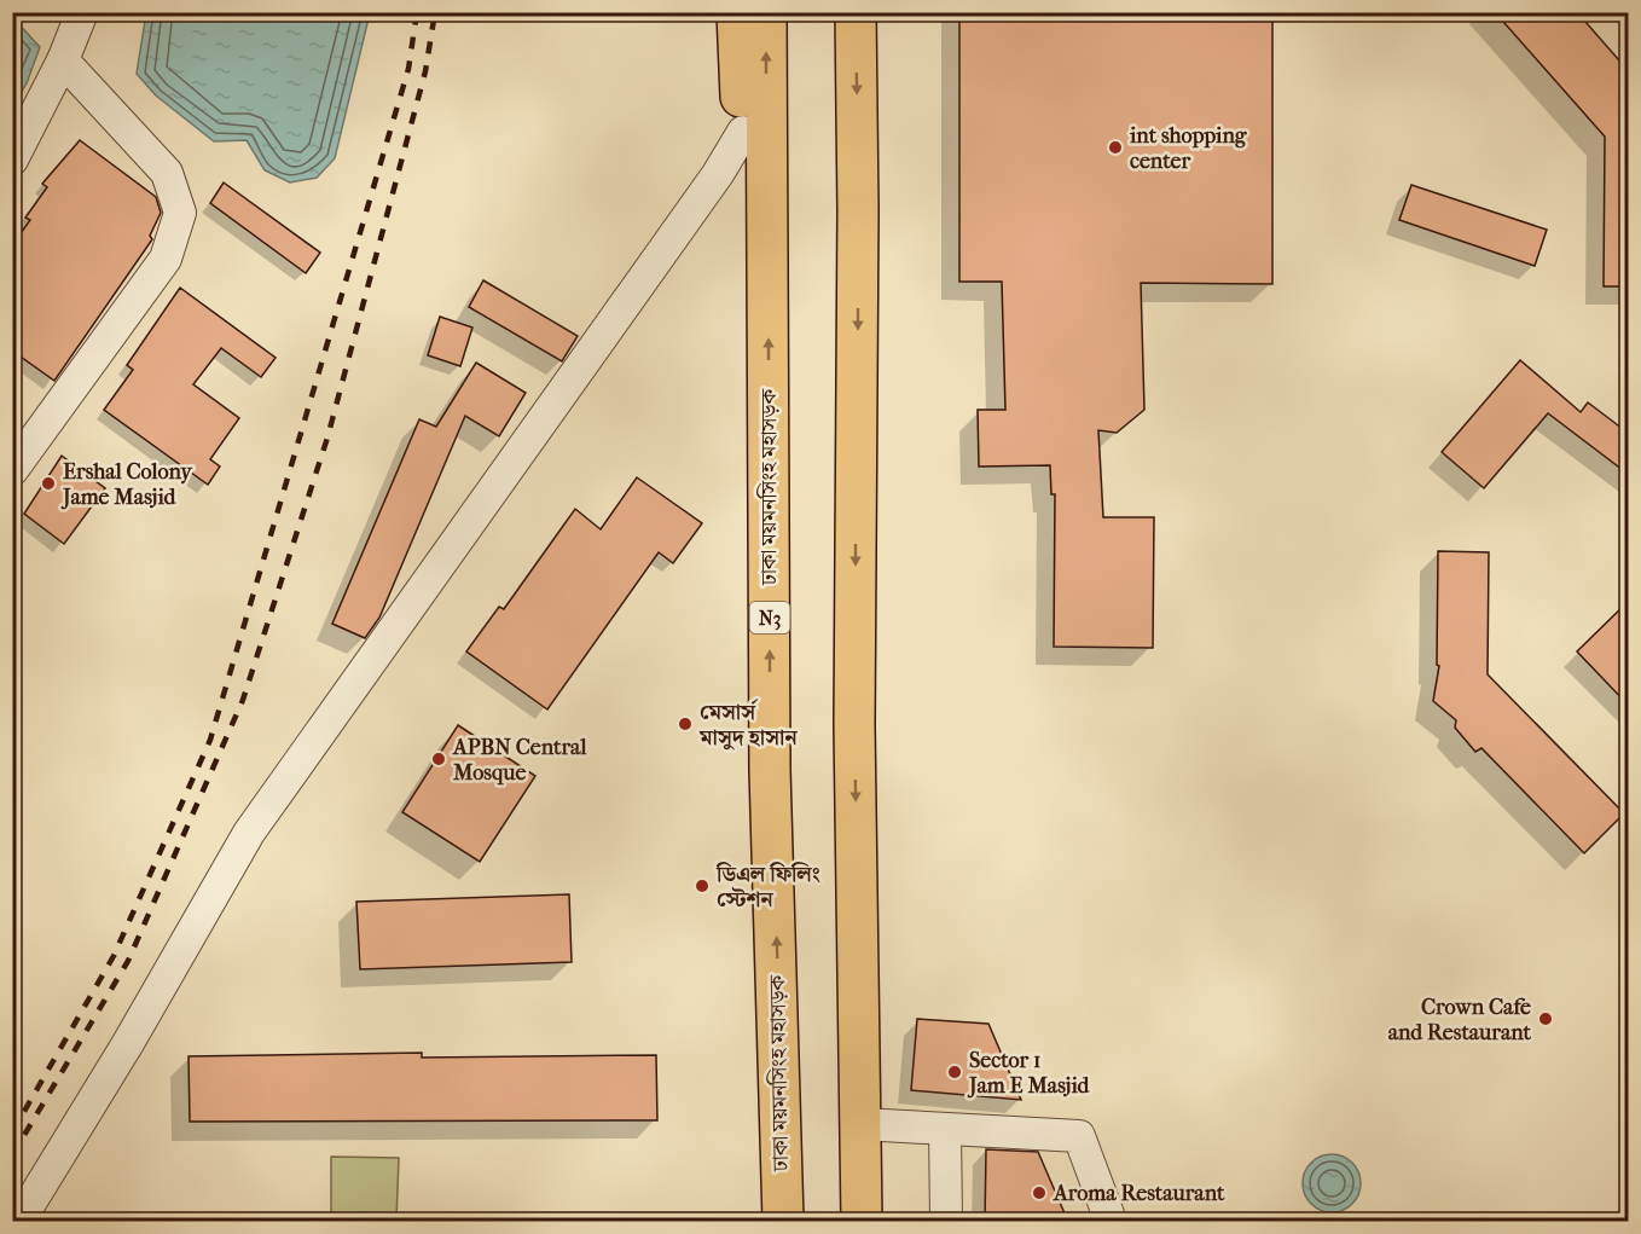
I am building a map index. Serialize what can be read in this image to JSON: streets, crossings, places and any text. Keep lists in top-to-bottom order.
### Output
{
  "streets": {
    "highway": ["ঢাকা ময়মনসিংহ মহাসড়ক", "N3"]
  },
  "places": [
    "int shopping center",
    "Ershal Colony Jame Masjid",
    "মেসার্স মাসুদ হাসান",
    "APBN Central Mosque",
    "ডিএল ফিলিং স্টেশন",
    "Crown Cafe and Restaurant",
    "Sector 1 Jam E Masjid",
    "Aroma Restaurant"
  ]
}
